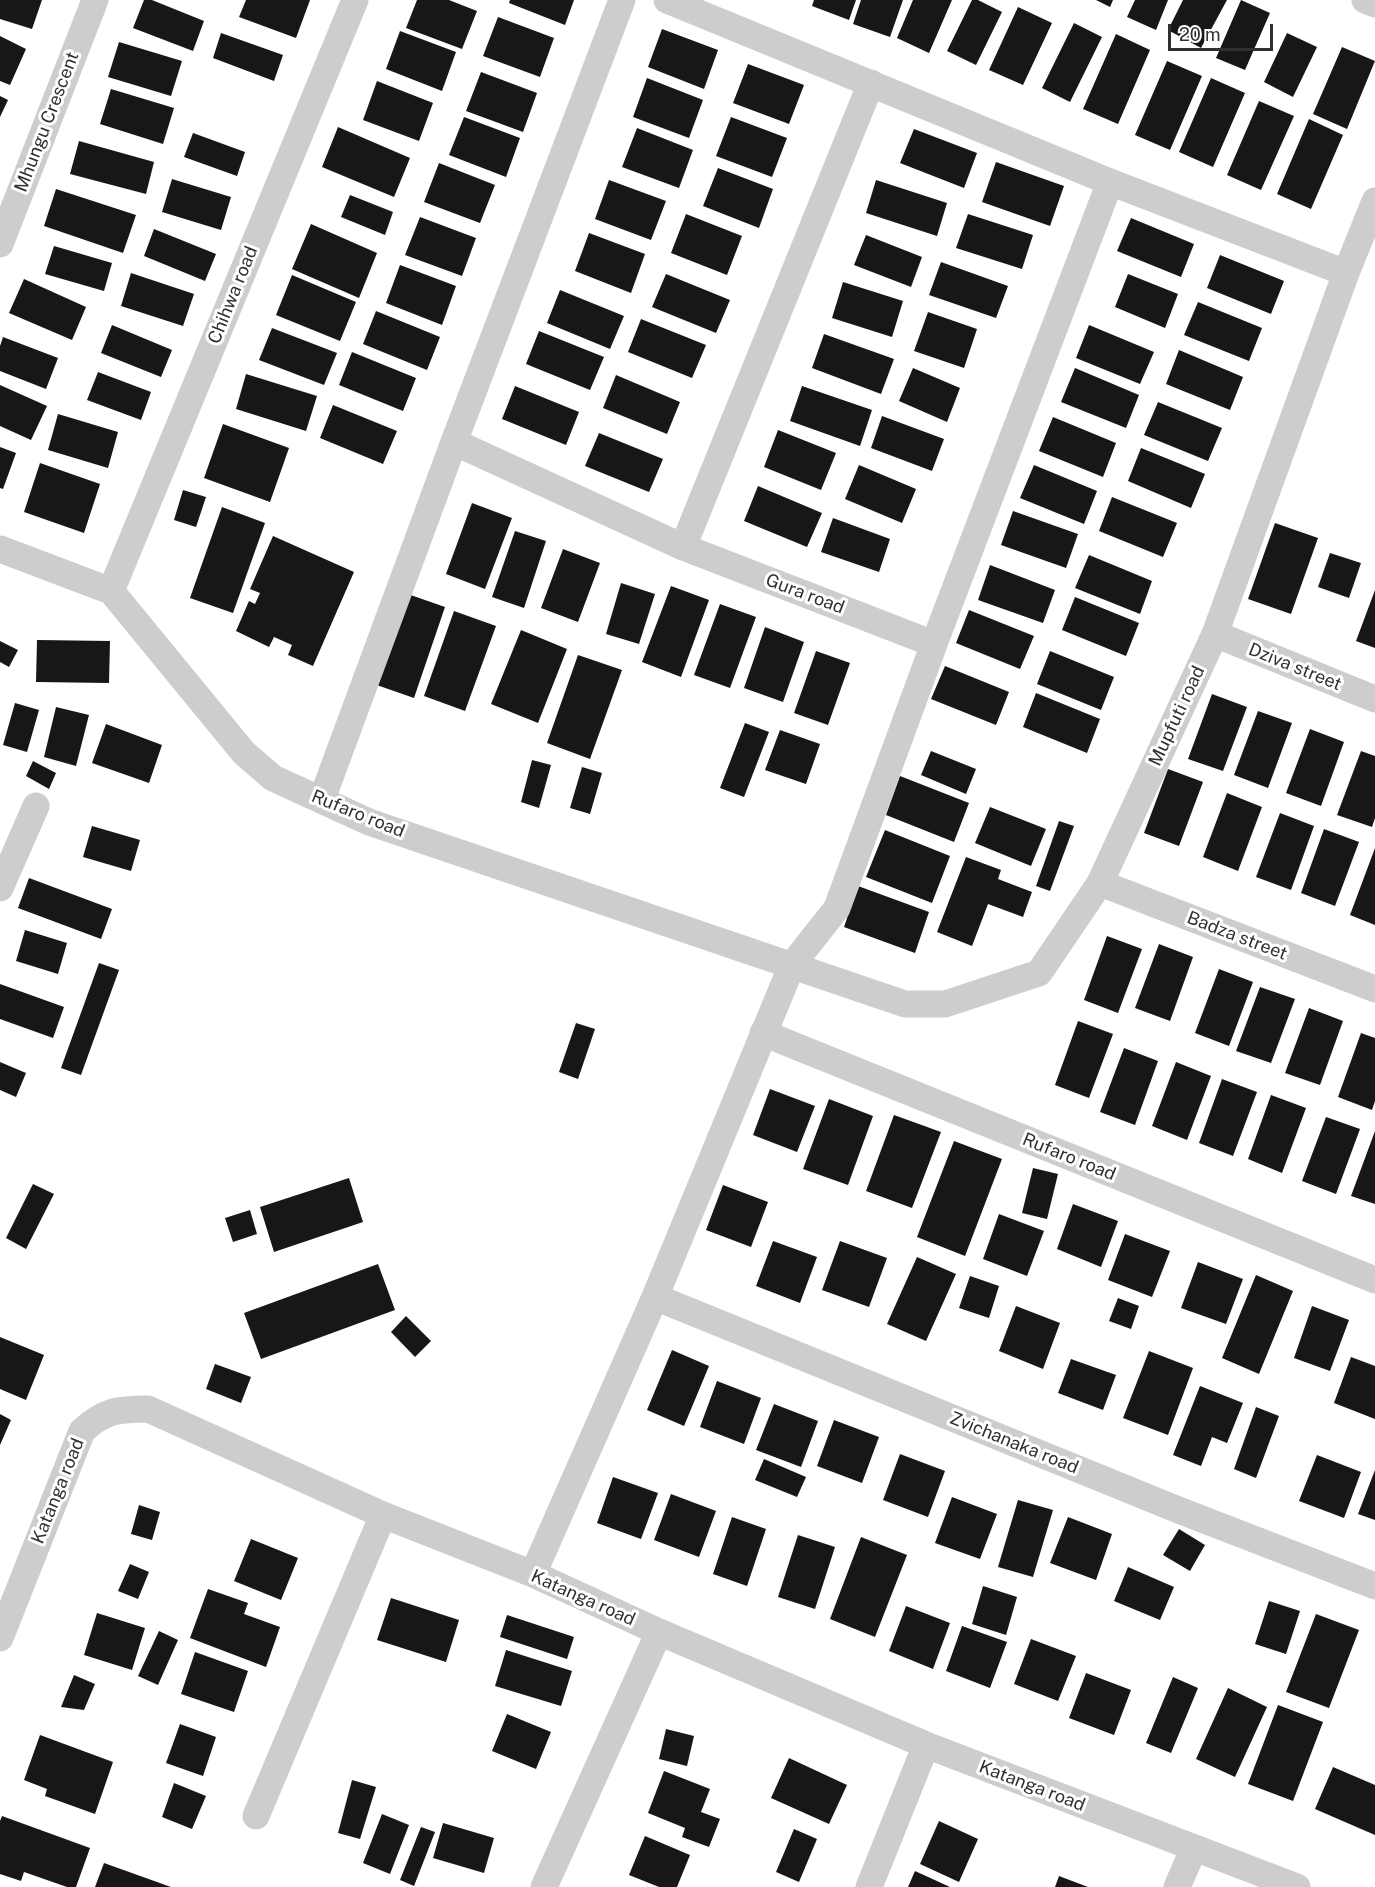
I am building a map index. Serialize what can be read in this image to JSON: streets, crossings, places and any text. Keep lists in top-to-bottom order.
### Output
{
  "streets": {
    "street": [
      "Mhungu Crescent",
      "Chihwa road",
      "Gura road",
      "Dziva street",
      "Mupfuti road",
      "Rufaro road",
      "Badza street",
      "Zvichanaka road",
      "Katanga road"
    ]
  },
  "crossings": [
    ["Chihwa road", "Rufaro road"],
    ["Dziva street", "Mupfuti road"],
    ["Mupfuti road", "Rufaro road"],
    ["Mupfuti road", "Badza street"]
  ],
  "scale_bar": "20 m"
}
